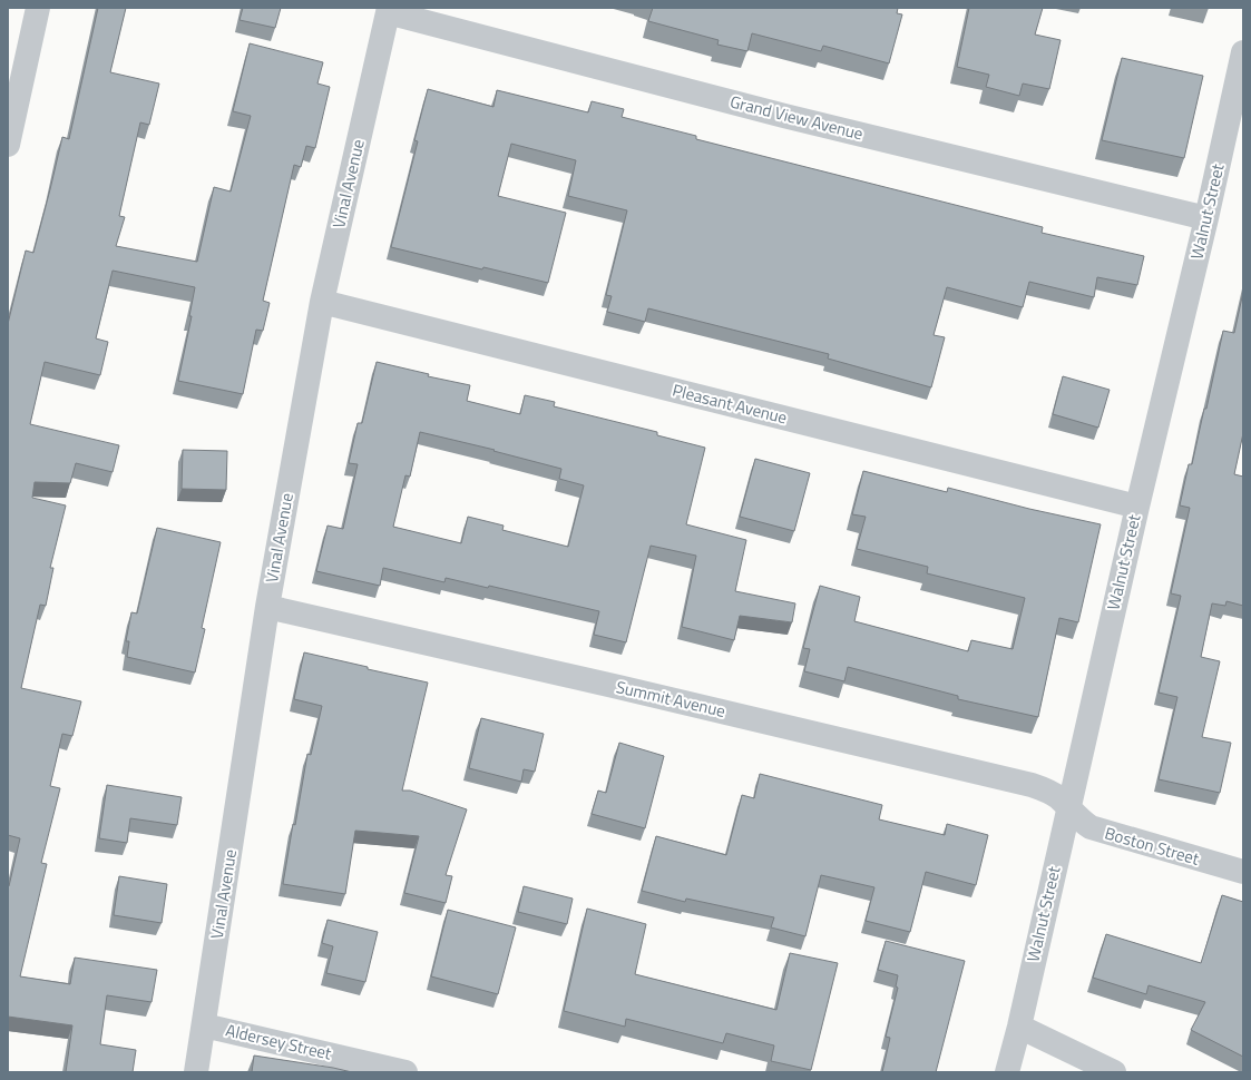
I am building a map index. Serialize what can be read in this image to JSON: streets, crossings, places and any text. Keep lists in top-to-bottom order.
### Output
{
  "streets": {
    "street": [
      "Grand View Avenue",
      "Vinal Avenue",
      "Walnut Street",
      "Pleasant Avenue",
      "Summit Avenue",
      "Boston Street",
      "Aldersey Street"
    ]
  },
  "crossings": [
    ["Grand View Avenue", "Vinal Avenue"],
    ["Grand View Avenue", "Walnut Street"],
    ["Vinal Avenue", "Pleasant Avenue"],
    ["Vinal Avenue", "Summit Avenue"],
    ["Vinal Avenue", "Aldersey Street"],
    ["Walnut Street", "Pleasant Avenue"],
    ["Walnut Street", "Summit Avenue"],
    ["Walnut Street", "Boston Street"],
    ["Summit Avenue", "Boston Street"]
  ]
}
